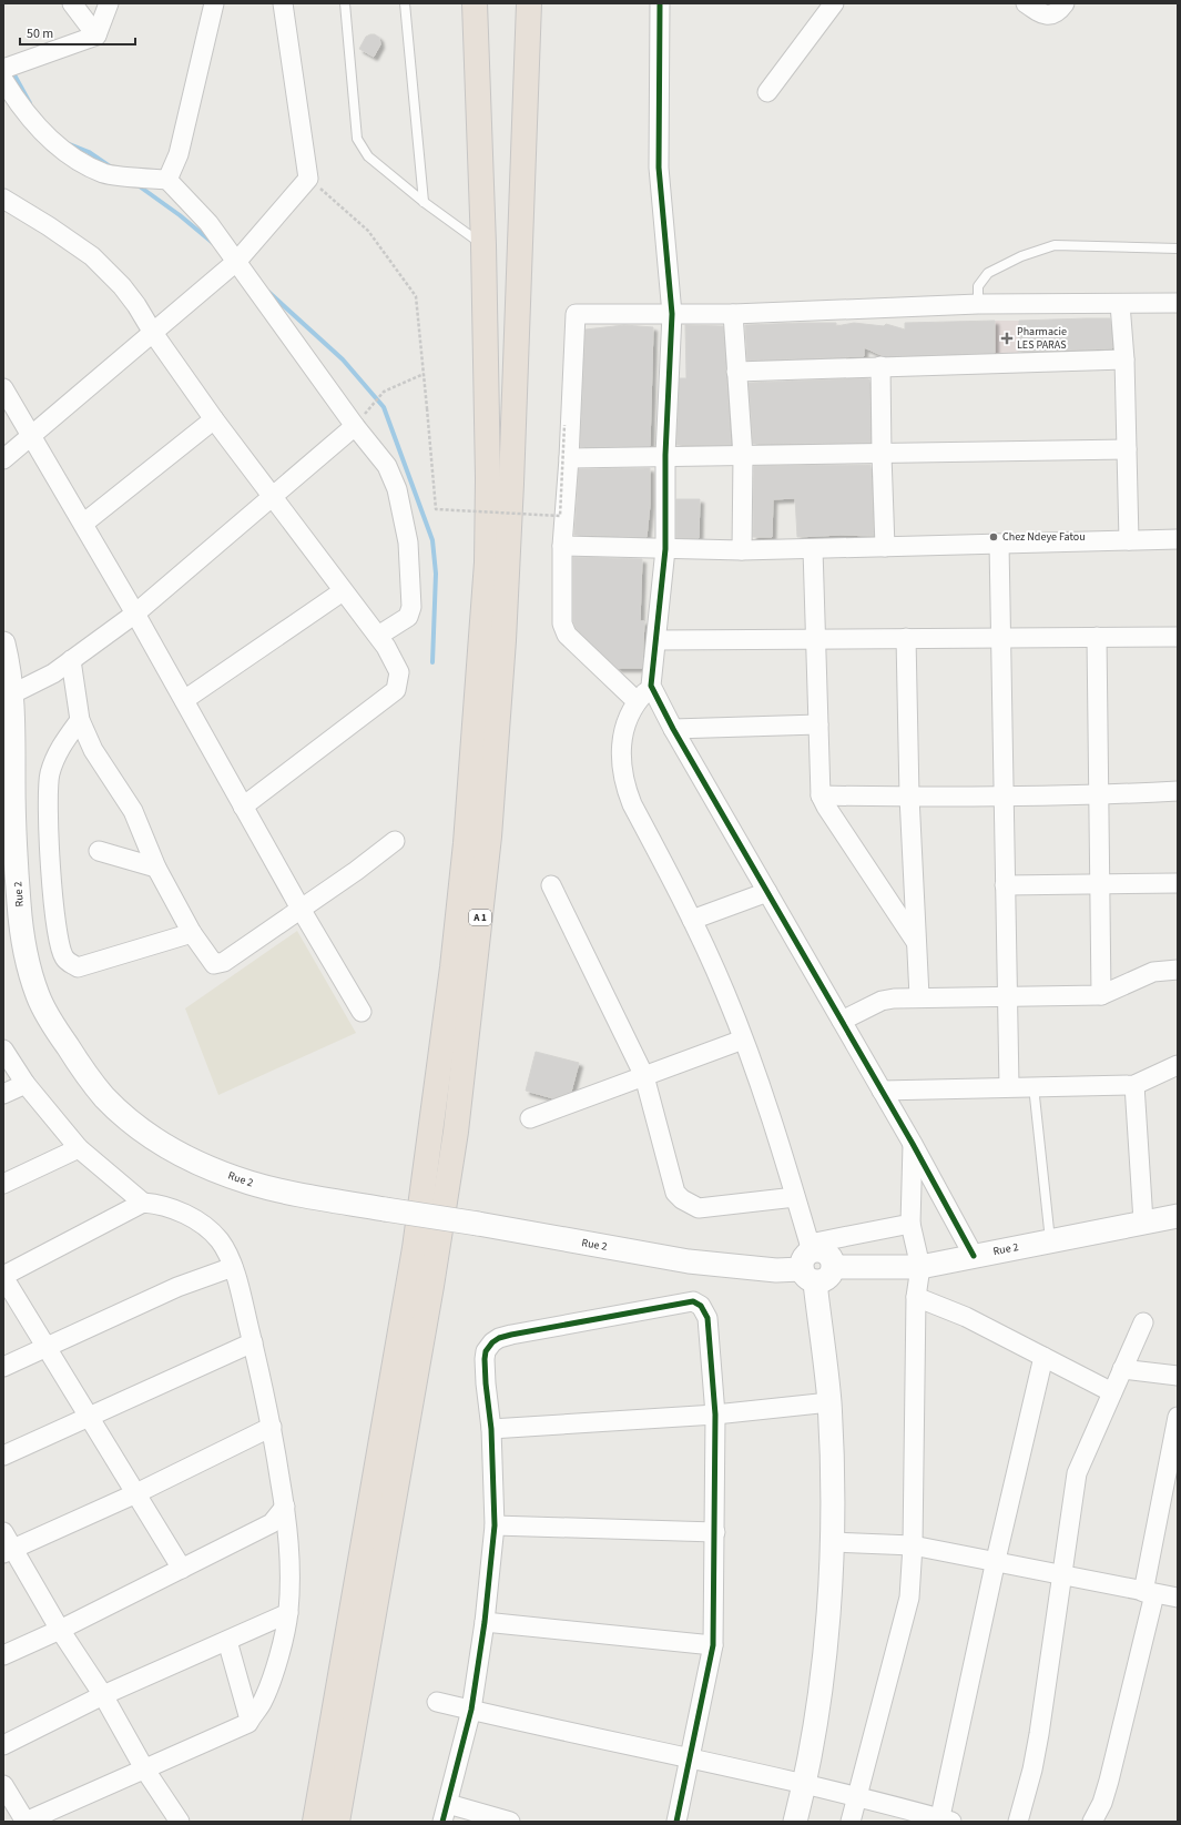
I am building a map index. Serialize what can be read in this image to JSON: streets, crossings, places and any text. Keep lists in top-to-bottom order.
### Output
{
  "streets": {
    "highway": ["A 1"],
    "street": ["Rue 2"]
  },
  "places": {
    "health": ["Pharmacie LES PARAS"],
    "other": ["Chez Ndeye Fatou"]
  },
  "scale_bar": "50 m"
}
